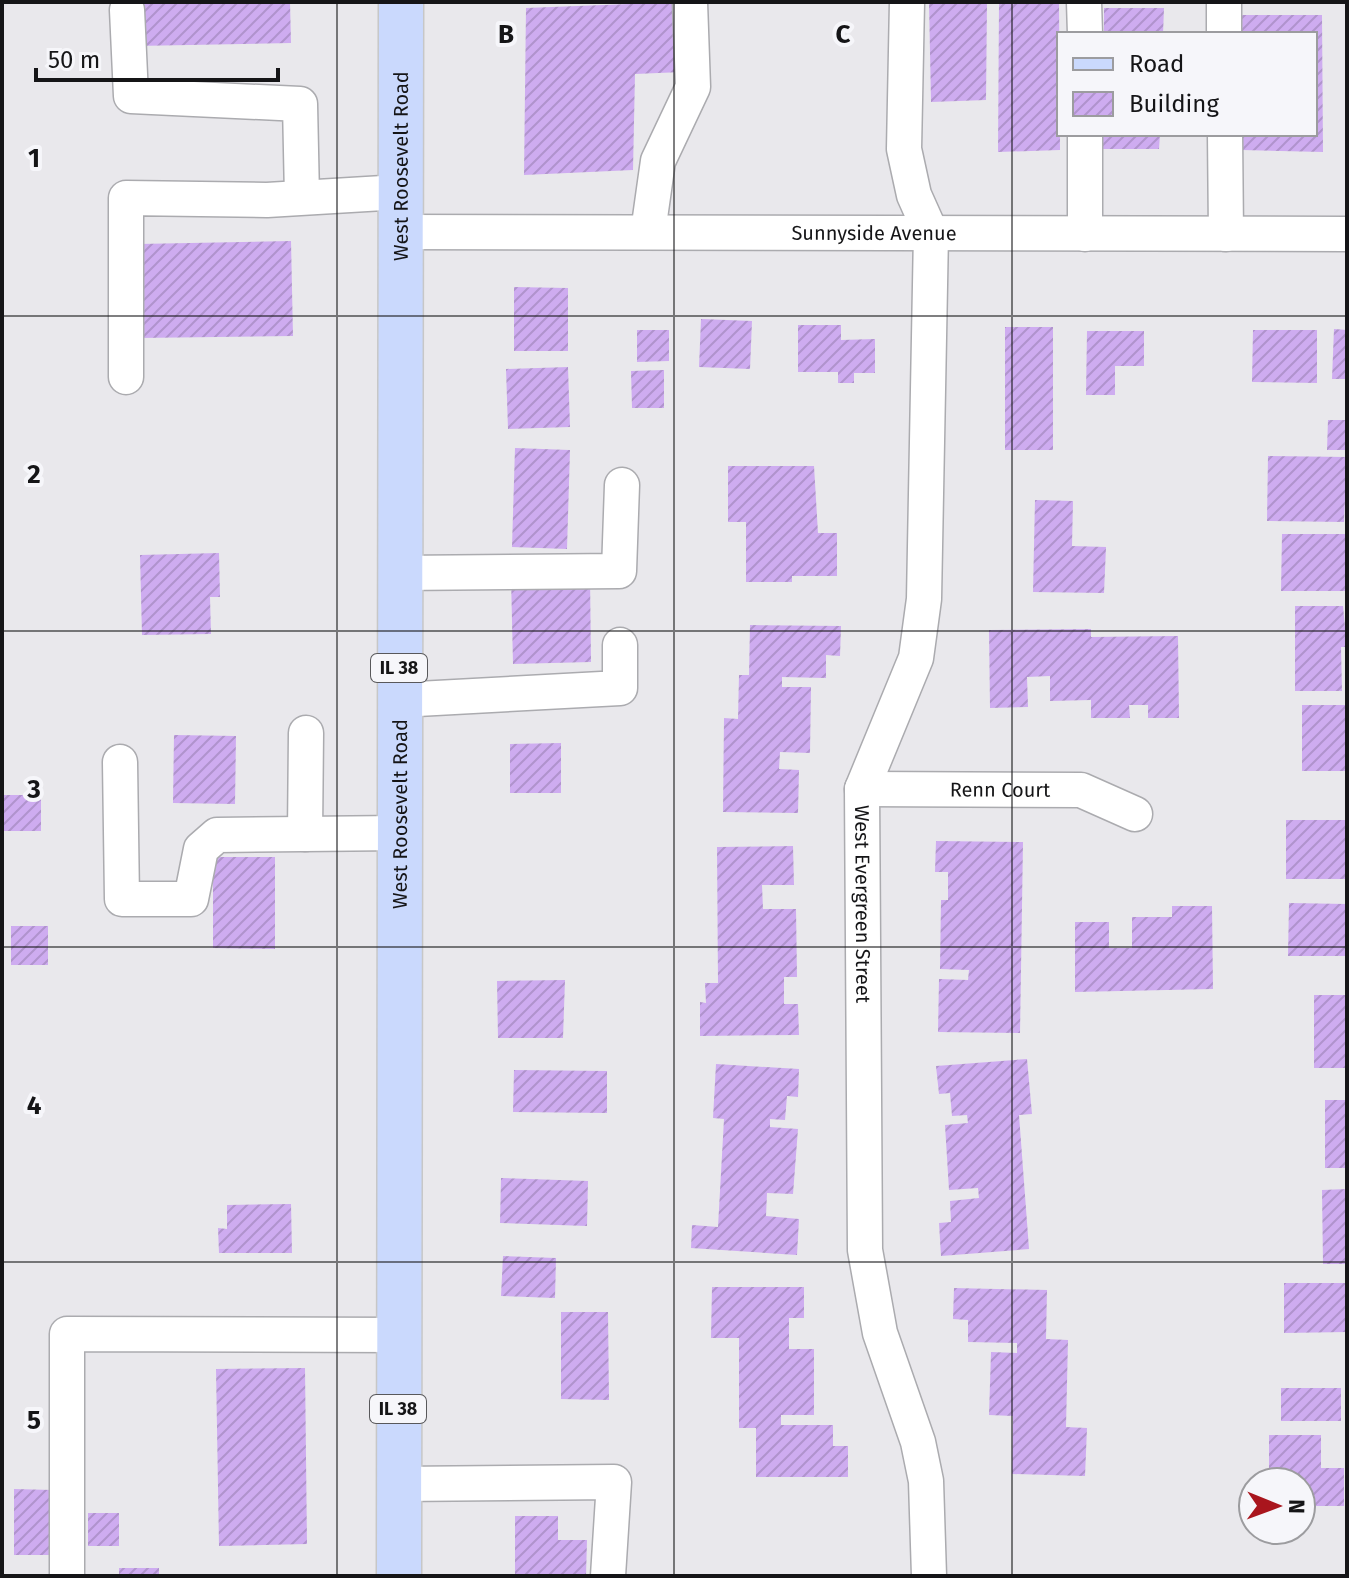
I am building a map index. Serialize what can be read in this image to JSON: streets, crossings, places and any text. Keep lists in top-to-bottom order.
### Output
{
  "streets": {
    "main road": ["West Roosevelt Road", "IL 38"],
    "street": ["Sunnyside Avenue", "Renn Court", "West Evergreen Street"]
  },
  "crossings": [
    ["West Roosevelt Road", "Sunnyside Avenue"],
    ["Sunnyside Avenue", "West Evergreen Street"],
    ["Renn Court", "West Evergreen Street"]
  ],
  "legend": ["Road", "Building"],
  "scale_bar": "50 m",
  "north": "right",
  "grid": {
    "columns": ["B", "C"],
    "rows": [
      "1",
      "2",
      "3",
      "4",
      "5"
    ]
  }
}
